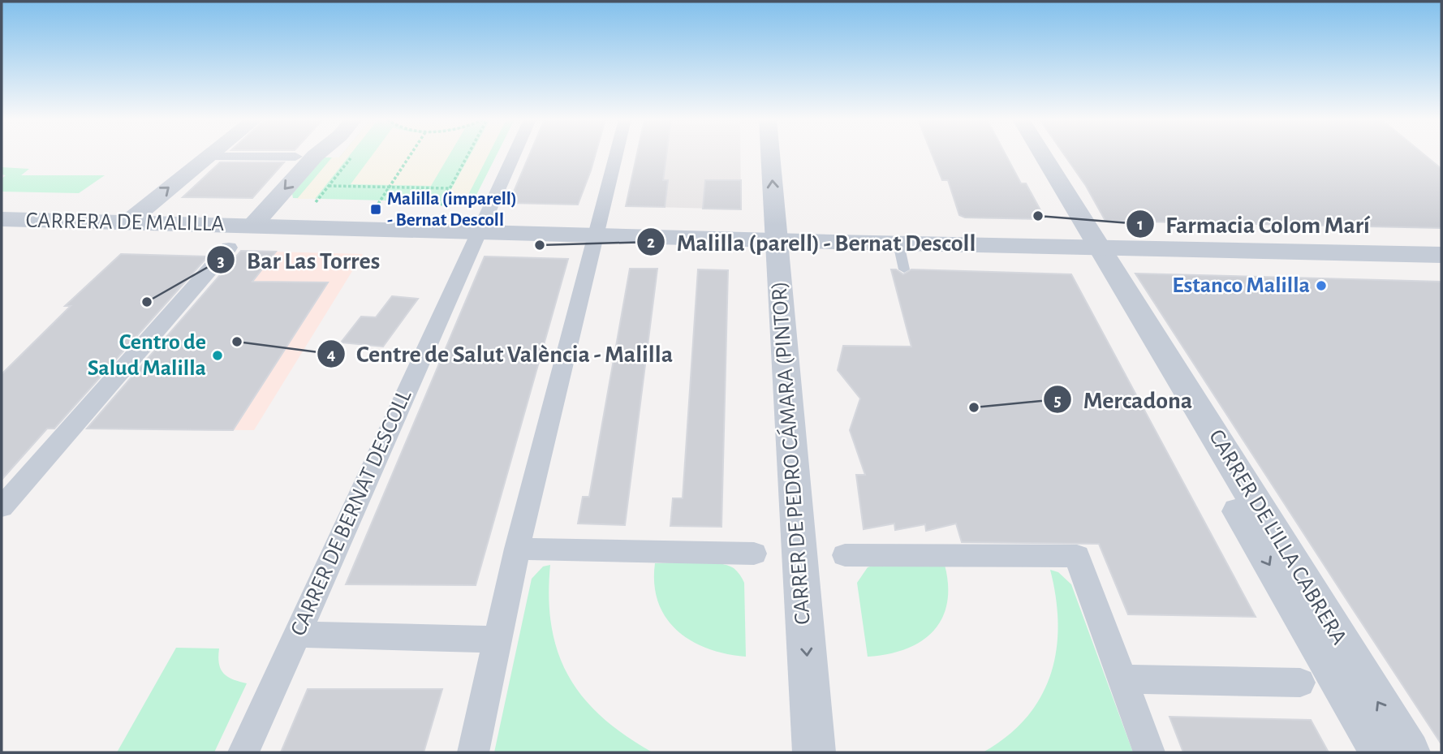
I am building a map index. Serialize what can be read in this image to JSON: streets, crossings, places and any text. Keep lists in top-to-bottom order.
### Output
{
  "streets": {
    "street": [
      "CARRERA DE MALILLA",
      "CARRER DE PEDRO CÁMARA (PINTOR)",
      "CARRER DE BERNAT DESCOLL",
      "CARRER DE L'ILLA CABRERA"
    ]
  },
  "crossings": [
    ["CARRERA DE MALILLA", "CARRER DE PEDRO CÁMARA (PINTOR)"],
    ["CARRERA DE MALILLA", "CARRER DE BERNAT DESCOLL"],
    ["CARRERA DE MALILLA", "CARRER DE L'ILLA CABRERA"]
  ],
  "places": {
    "transit": ["Malilla (imparell) - Bernat Descoll"],
    "other": [
      "Farmacia Colom Marí",
      "Malilla (parell) - Bernat Descoll",
      "Estanco Malilla",
      "Bar Las Torres",
      "Centre de Salut València - Malilla",
      "Centro de Salud Malilla",
      "Mercadona"
    ]
  }
}
